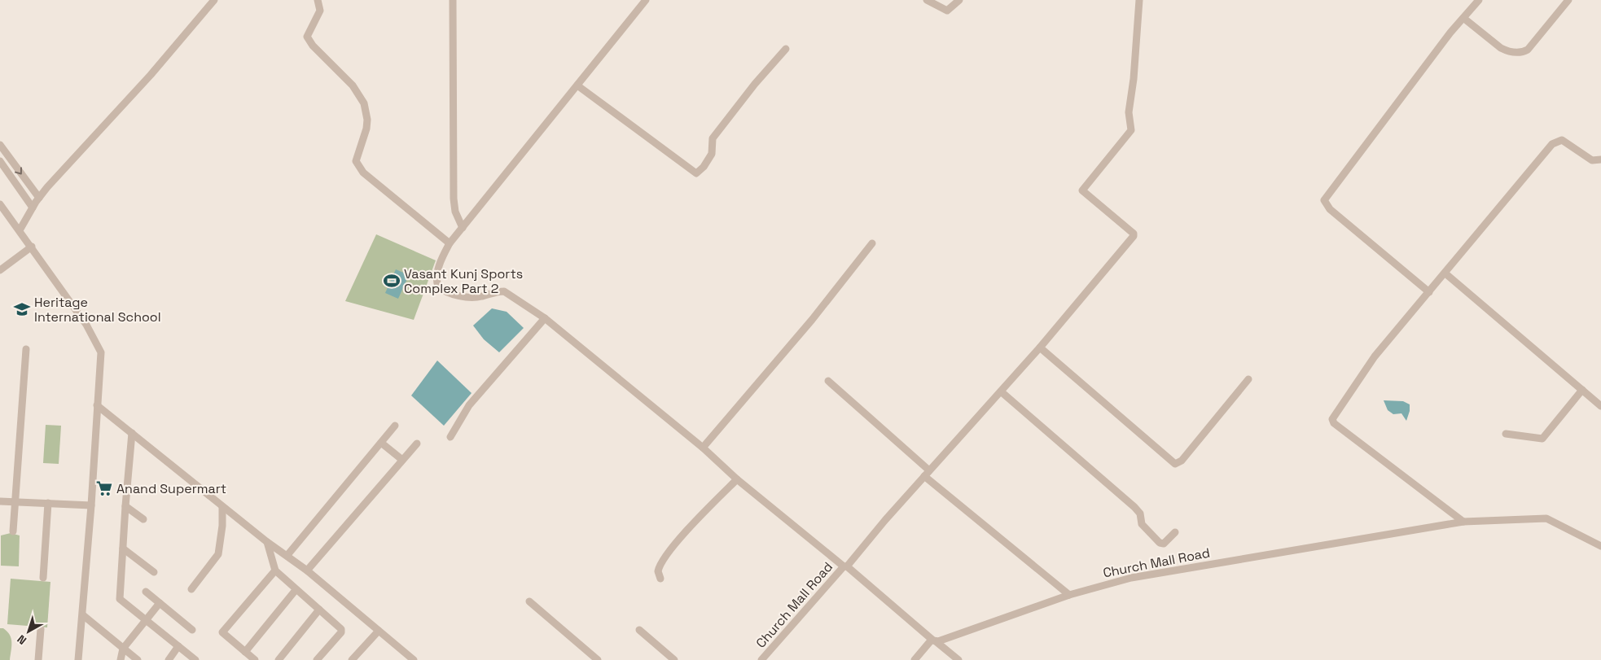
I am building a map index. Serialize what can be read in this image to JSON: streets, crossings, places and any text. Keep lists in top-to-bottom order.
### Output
{
  "streets": {
    "street": ["Church Mall Road"]
  },
  "places": {
    "sports": ["Vasant Kunj Sports Complex Part 2"],
    "school or university": ["Heritage International School"],
    "supermarket": ["Anand Supermart"]
  },
  "north": "bottom left"
}
